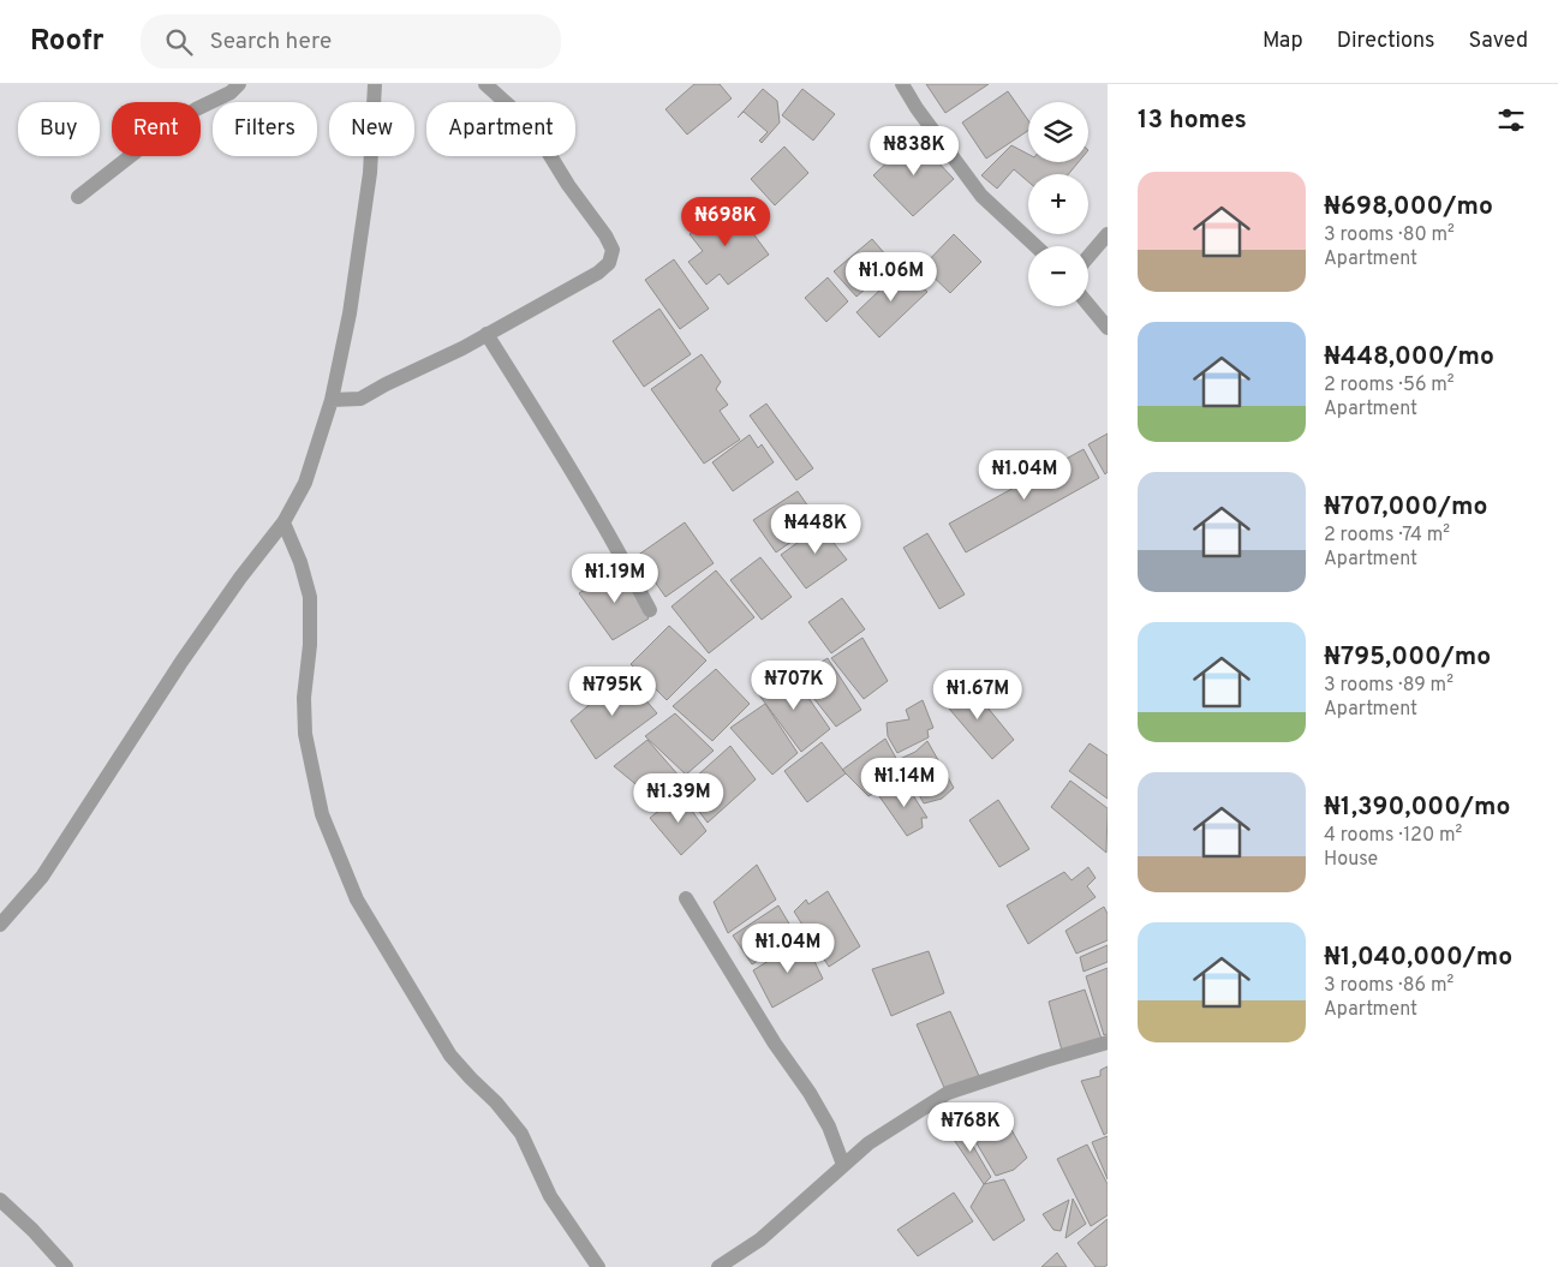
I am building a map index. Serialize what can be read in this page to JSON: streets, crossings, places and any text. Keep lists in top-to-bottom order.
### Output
{
  "page": {
    "header": "Roofr",
    "search": "Search here",
    "nav": ["Map", "Directions", "Saved"],
    "heading": "13 homes",
    "map_buttons": ["+", "−"],
    "chip": [
      "Buy",
      "Rent",
      "Filters",
      "New",
      "Apartment"
    ],
    "price": [
      "₦838K",
      "₦698K",
      "₦1.06M",
      "₦1.04M",
      "₦448K",
      "₦1.19M",
      "₦707K",
      "₦795K",
      "₦1.67M",
      "₦1.14M",
      "₦1.39M",
      "₦1.04M",
      "₦768K"
    ],
    "list": [
      {
        "name": "₦698,000/mo",
        "note": "3 rooms · 80 m² · Apartment"
      },
      {
        "name": "₦448,000/mo",
        "note": "2 rooms · 56 m² · Apartment"
      },
      {
        "name": "₦707,000/mo",
        "note": "2 rooms · 74 m² · Apartment"
      },
      {
        "name": "₦795,000/mo",
        "note": "3 rooms · 89 m² · Apartment"
      },
      {
        "name": "₦1,390,000/mo",
        "note": "4 rooms · 120 m² · House"
      },
      {
        "name": "₦1,040,000/mo",
        "note": "3 rooms · 86 m² · Apartment"
      }
    ]
  }
}
